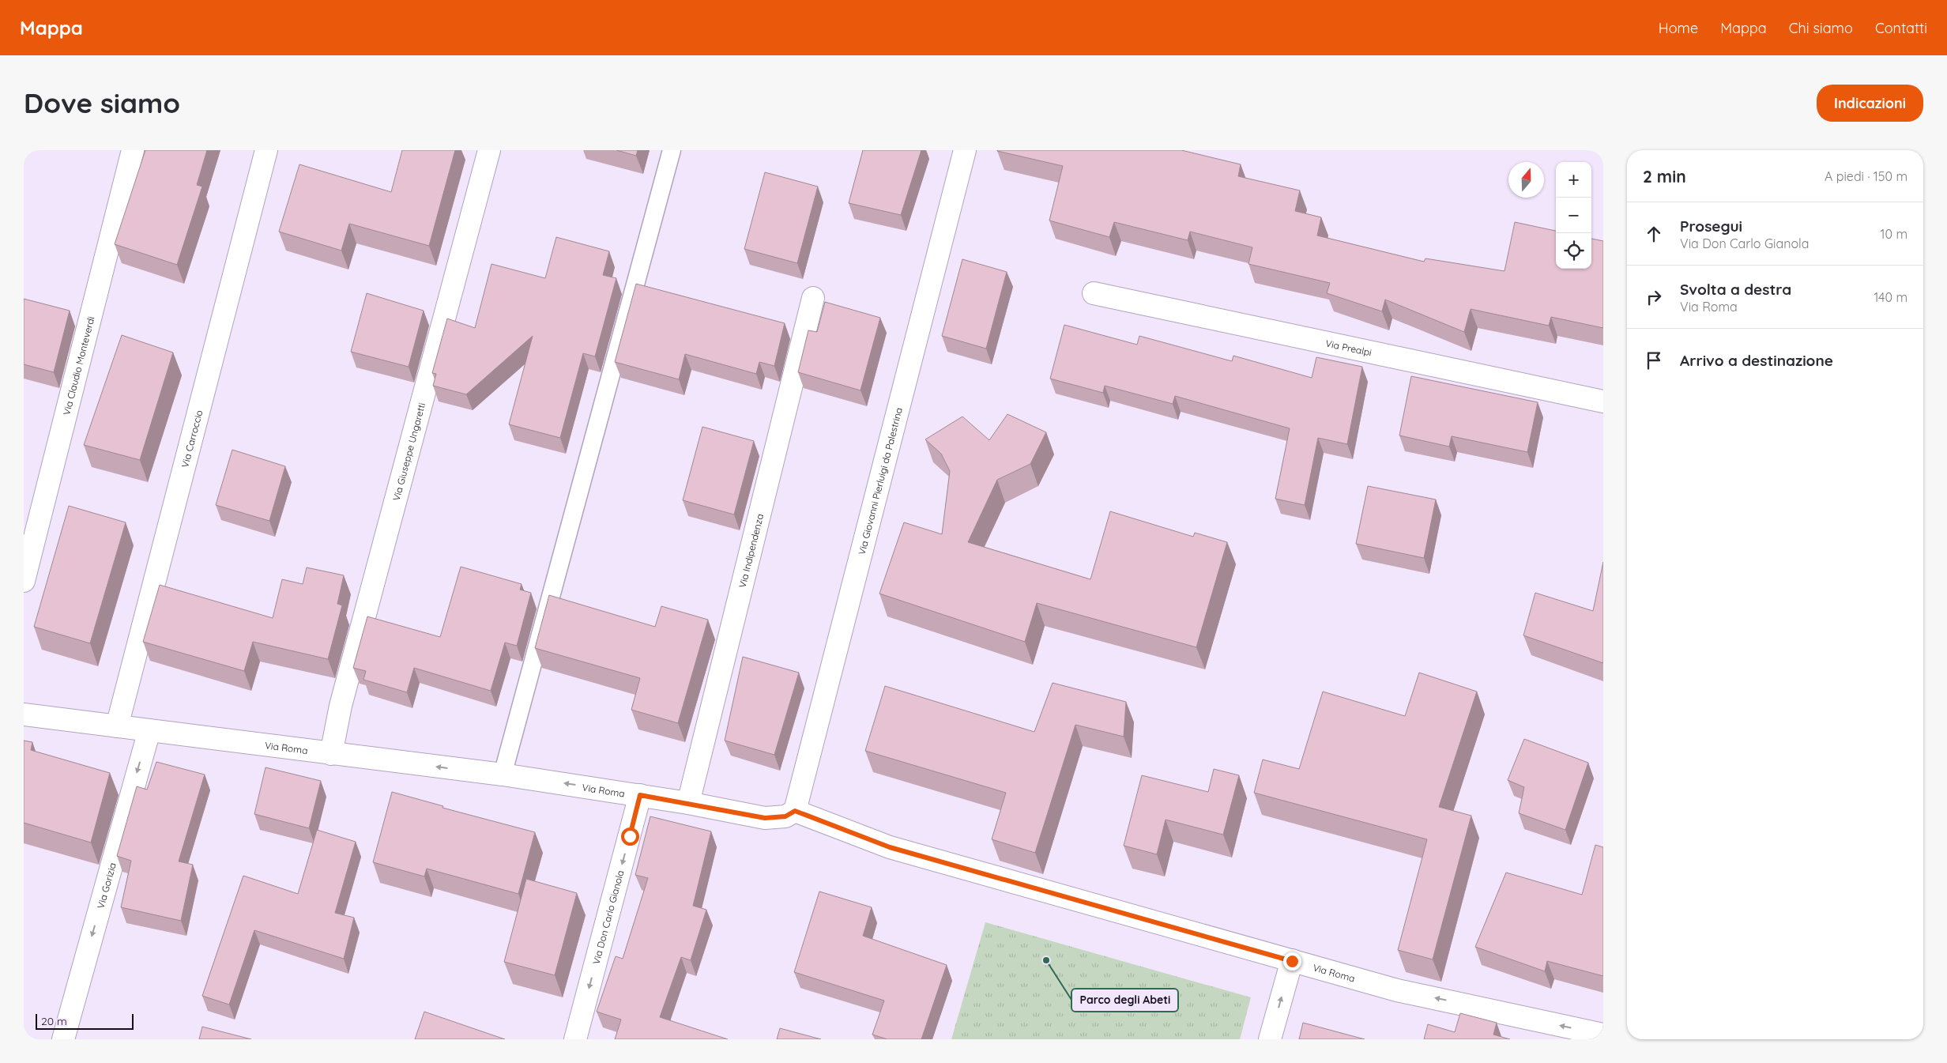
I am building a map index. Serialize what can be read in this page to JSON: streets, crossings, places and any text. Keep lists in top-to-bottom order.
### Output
{
  "streets": {
    "street": [
      "Via Prealpi",
      "Via Claudio Monteverdi",
      "Via Carroccio",
      "Via Giuseppe Ungaretti",
      "Via Giovanni Pierluigi da Palestrina",
      "Via Indipendenza",
      "Via Roma",
      "Via Gorizia",
      "Via Don Carlo Gianola"
    ]
  },
  "crossings": [
    ["Via Carroccio", "Via Roma"],
    ["Via Giuseppe Ungaretti", "Via Roma"],
    ["Via Giovanni Pierluigi da Palestrina", "Via Roma"],
    ["Via Indipendenza", "Via Roma"],
    ["Via Roma", "Via Gorizia"],
    ["Via Roma", "Via Don Carlo Gianola"]
  ],
  "one_way": ["Via Roma", "Via Gorizia", "Via Don Carlo Gianola"],
  "places": ["Parco degli Abeti"],
  "scale_bar": "20 m",
  "north": "top",
  "page": {
    "header": "Mappa",
    "nav": [
      "Home",
      "Mappa",
      "Chi siamo",
      "Contatti"
    ],
    "buttons": "Indicazioni",
    "title": "Dove siamo",
    "heading": ["2 min", "A piedi · 150 m"],
    "map_buttons": ["+", "−"],
    "list": [
      ["Prosegui", "Via Don Carlo Gianola", "10 m"],
      ["Svolta a destra", "Via Roma", "140 m"],
      "Arrivo a destinazione"
    ],
    "scale": "20 m"
  }
}
